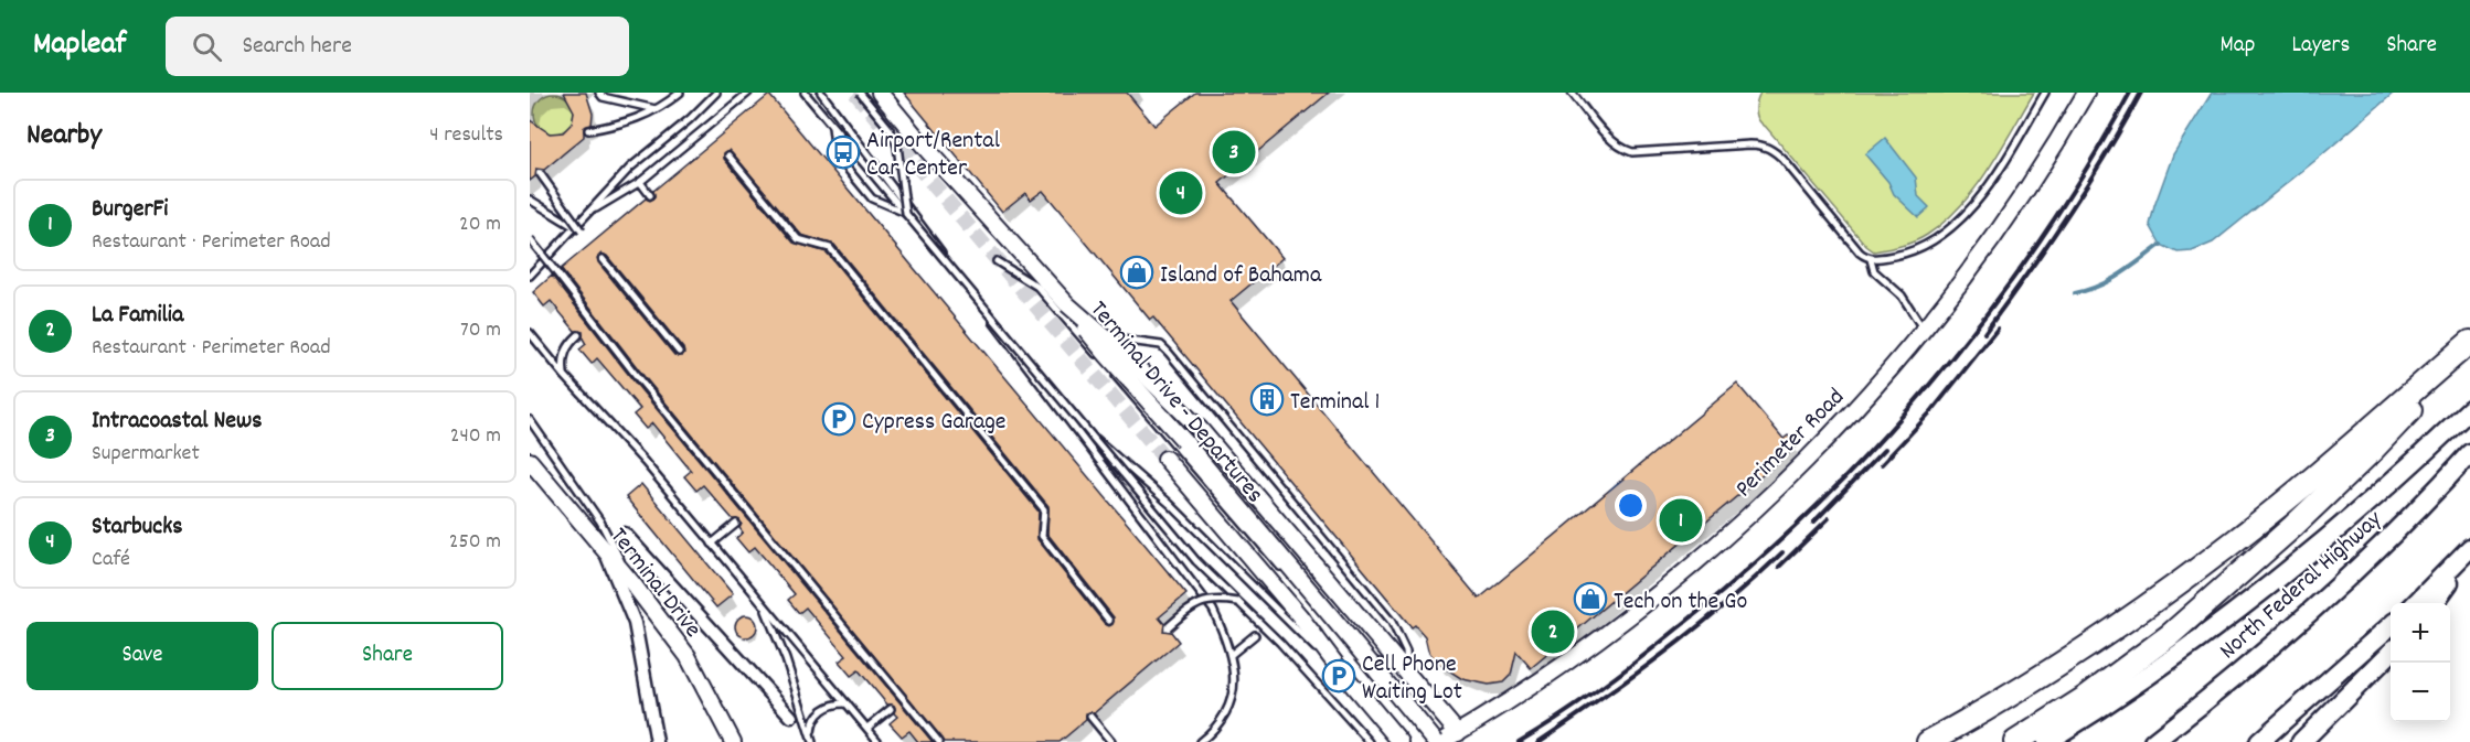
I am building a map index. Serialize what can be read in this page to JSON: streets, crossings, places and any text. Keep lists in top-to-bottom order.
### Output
{
  "streets": {
    "main road": ["North Federal Highway"],
    "street": ["Terminal Drive - Departures", "Perimeter Road", "Terminal Drive"]
  },
  "places": {
    "bus stop": ["Airport/Rental Car Center"],
    "shop": ["Island of Bahama", "Tech on the Go"],
    "building": ["Terminal 1"],
    "parking": ["Cypress Garage", "Cell Phone Waiting Lot"]
  },
  "page": {
    "header": "Mapleaf",
    "search": "Search here",
    "nav": ["Map", "Layers", "Share"],
    "heading": ["Nearby", "4 results"],
    "pins": [
      "3",
      "4",
      "1",
      "2"
    ],
    "list": [
      {
        "mark": "1",
        "name": "BurgerFi",
        "note": "Restaurant · Perimeter Road",
        "value": "20 m"
      },
      {
        "mark": "2",
        "name": "La Familia",
        "note": "Restaurant · Perimeter Road",
        "value": "70 m"
      },
      {
        "mark": "3",
        "name": "Intracoastal News",
        "note": "Supermarket",
        "value": "240 m"
      },
      {
        "mark": "4",
        "name": "Starbucks",
        "note": "Café",
        "value": "250 m"
      }
    ],
    "buttons": ["Save", "Share"],
    "map_buttons": ["+", "−"]
  }
}
